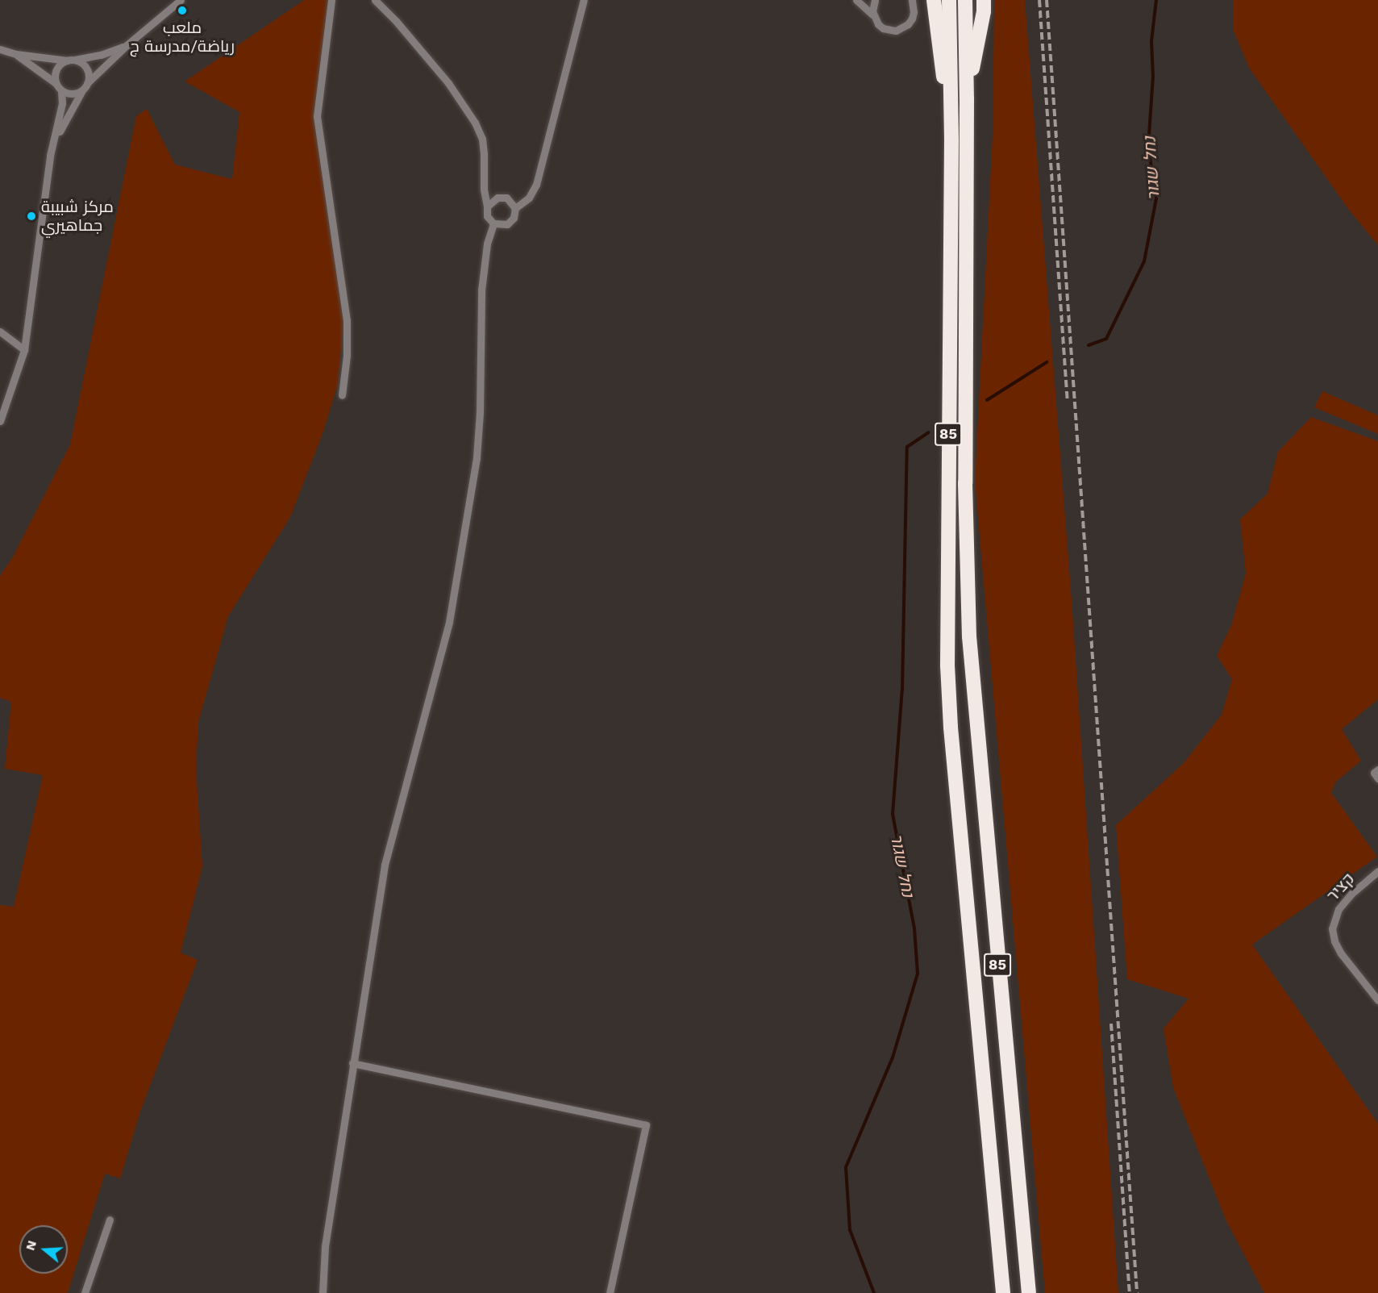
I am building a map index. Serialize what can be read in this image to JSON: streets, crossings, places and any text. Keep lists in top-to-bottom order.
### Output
{
  "streets": {
    "highway": ["85"],
    "street": ["קציר"]
  },
  "water": ["נחל שגור"],
  "places": ["ملعب رياضة/مدرسة ج", "مركز شبيبة جماهيري"],
  "north": "left"
}
